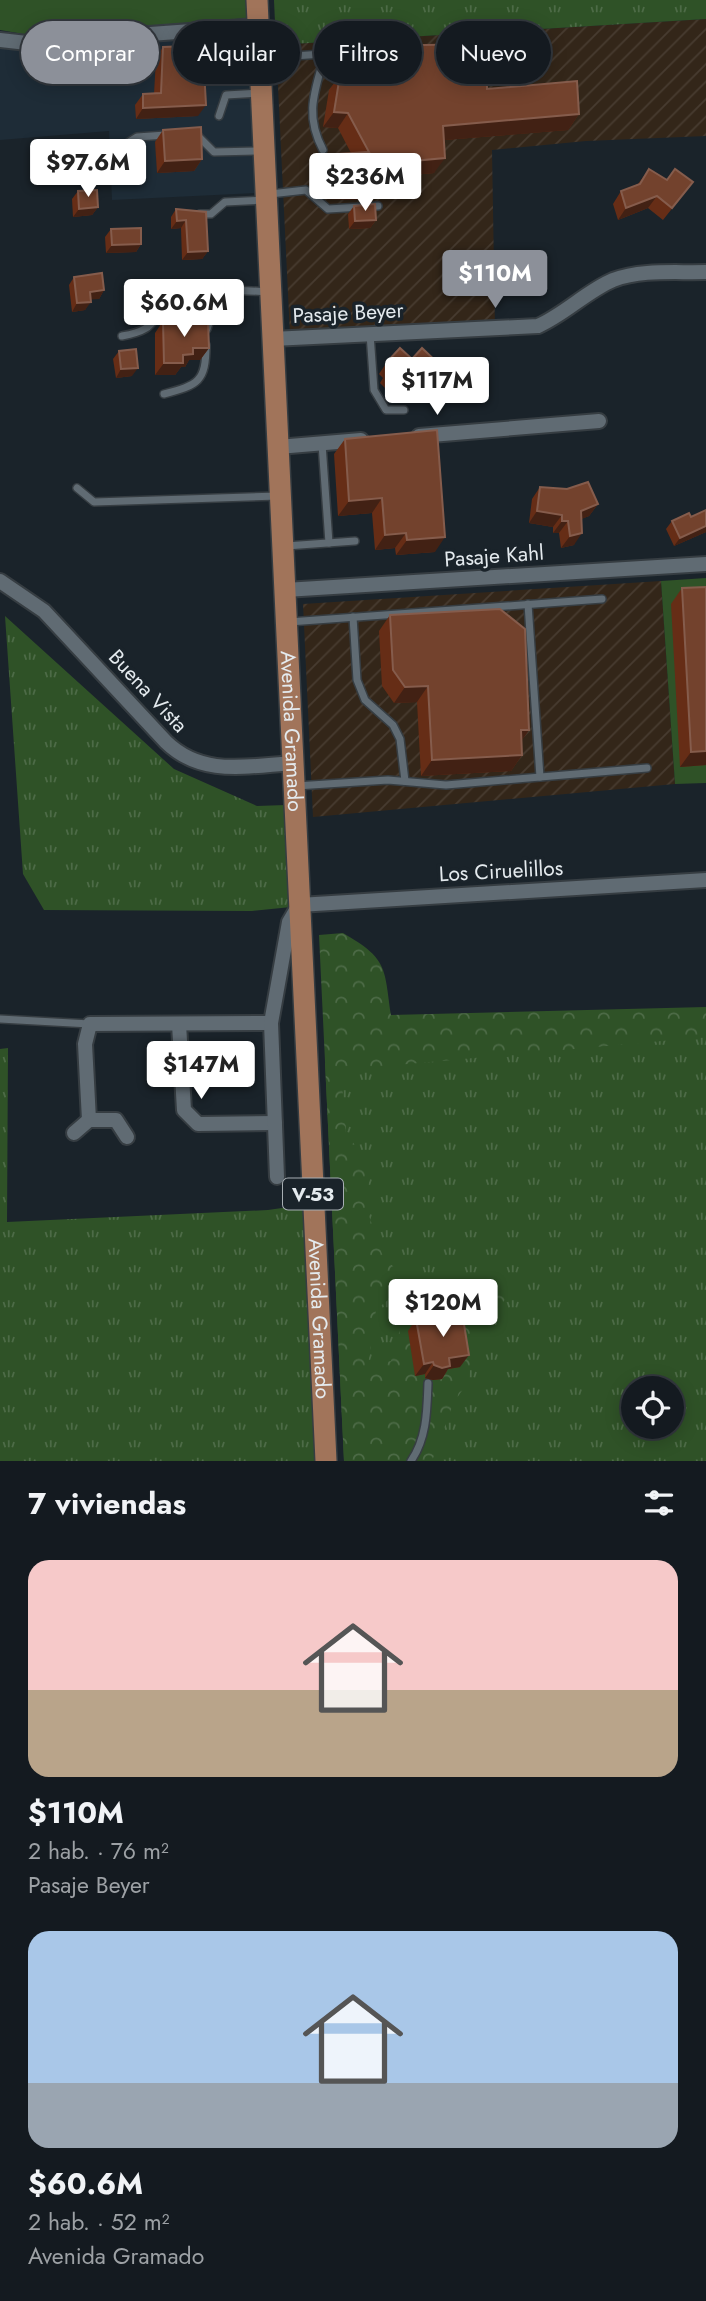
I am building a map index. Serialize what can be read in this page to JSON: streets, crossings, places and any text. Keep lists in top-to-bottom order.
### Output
{
  "streets": {
    "main road": ["Avenida Gramado", "V-53"],
    "street": [
      "Pasaje Beyer",
      "Pasaje Kahl",
      "Buena Vista",
      "Los Ciruelillos"
    ]
  },
  "crossings": [
    ["Pasaje Beyer", "Avenida Gramado"],
    ["Pasaje Kahl", "Avenida Gramado"],
    ["Buena Vista", "Avenida Gramado"],
    ["Avenida Gramado", "Los Ciruelillos"]
  ],
  "page": {
    "chip": [
      "Comprar",
      "Alquilar",
      "Filtros",
      "Nuevo"
    ],
    "price": [
      "$97.6M",
      "$236M",
      "$110M",
      "$60.6M",
      "$117M",
      "$147M",
      "$120M"
    ],
    "heading": "7 viviendas",
    "list": [
      {
        "name": "$110M",
        "note": "2 hab. · 76 m² · Pasaje Beyer"
      },
      {
        "name": "$60.6M",
        "note": "2 hab. · 52 m² · Avenida Gramado"
      }
    ]
  }
}
